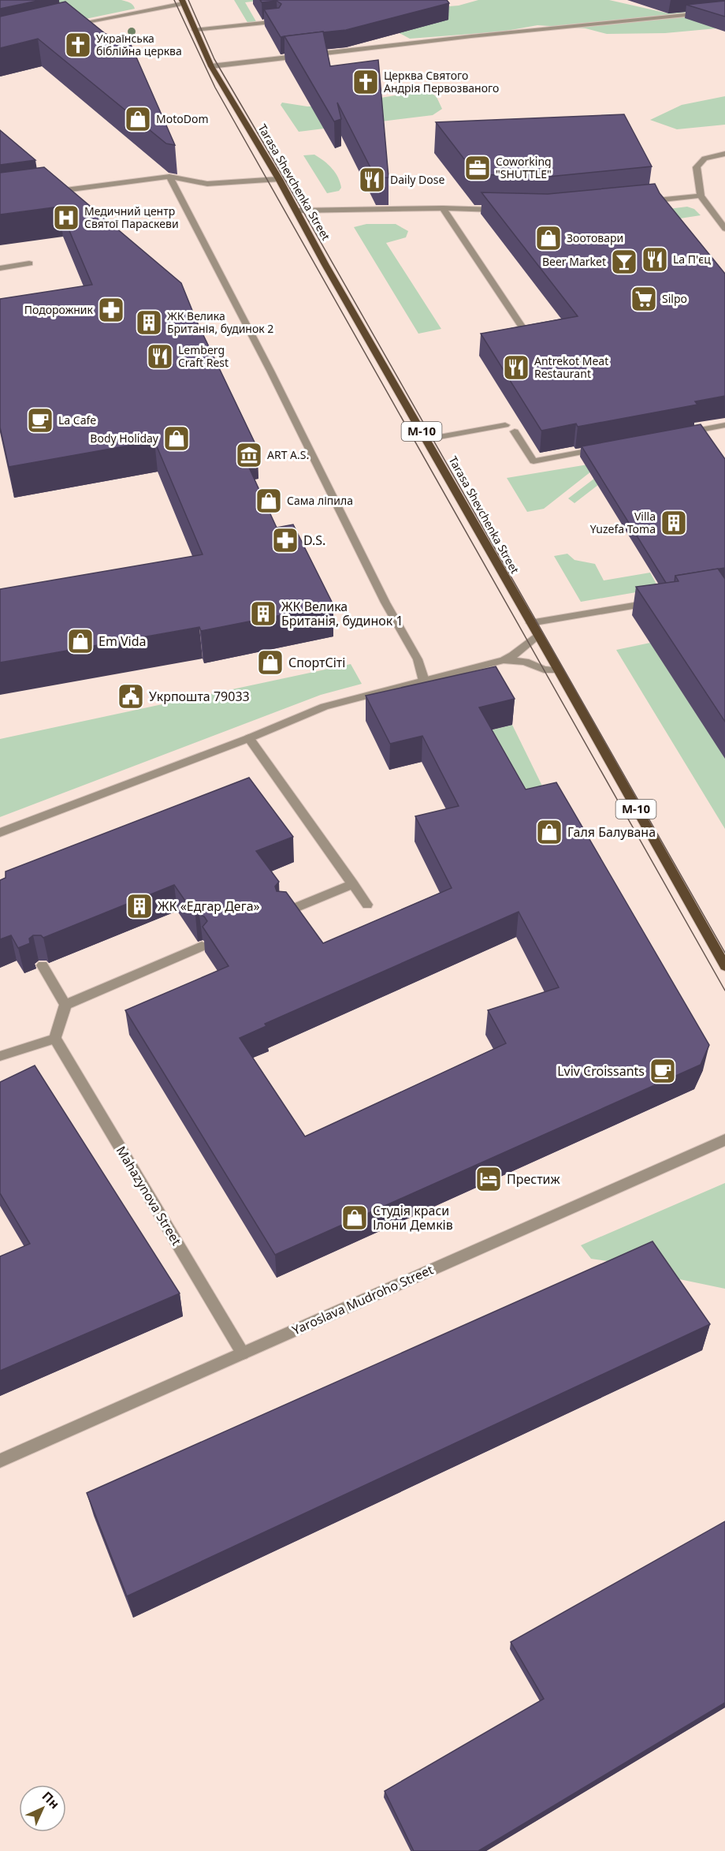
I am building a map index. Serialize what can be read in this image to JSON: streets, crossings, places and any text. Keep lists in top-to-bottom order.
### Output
{
  "streets": {
    "main road": ["Tarasa Shevchenka Street", "М-10"],
    "street": ["Mahazynova Street", "Yaroslava Mudroho Street"]
  },
  "crossings": [
    ["Mahazynova Street", "Yaroslava Mudroho Street"]
  ],
  "places": {
    "church": ["Українська біблійна церква", "Церква Святого Андрія Первозваного"],
    "shop": [
      "MotoDom",
      "Зоотовари",
      "Body Holiday",
      "Сама ліпила",
      "Em Vida",
      "СпортСіті",
      "Галя Балувана",
      "Студія краси Ілони Демків"
    ],
    "office": ["Coworking \"SHUTTLE\""],
    "restaurant": [
      "Daily Dose",
      "La П'єц",
      "Lemberg Craft Rest",
      "Antrekot Meat Restaurant"
    ],
    "hospital": ["Медичний центр Святої Параскеви"],
    "bar": ["Beer Market"],
    "supermarket": ["Silpo"],
    "pharmacy": ["Подорожник", "D.S."],
    "building": [
      "ЖК Велика Британія, будинок 2",
      "Villa Yuzefa Toma",
      "ЖК Велика Британія, будинок 1",
      "ЖК «Едгар Дега»"
    ],
    "cafe": ["La Cafe", "Lviv Croissants"],
    "museum": ["ART A.S."],
    "public building": ["Укрпошта 79033"],
    "hotel": ["Престиж"]
  },
  "north": "top right"
}
